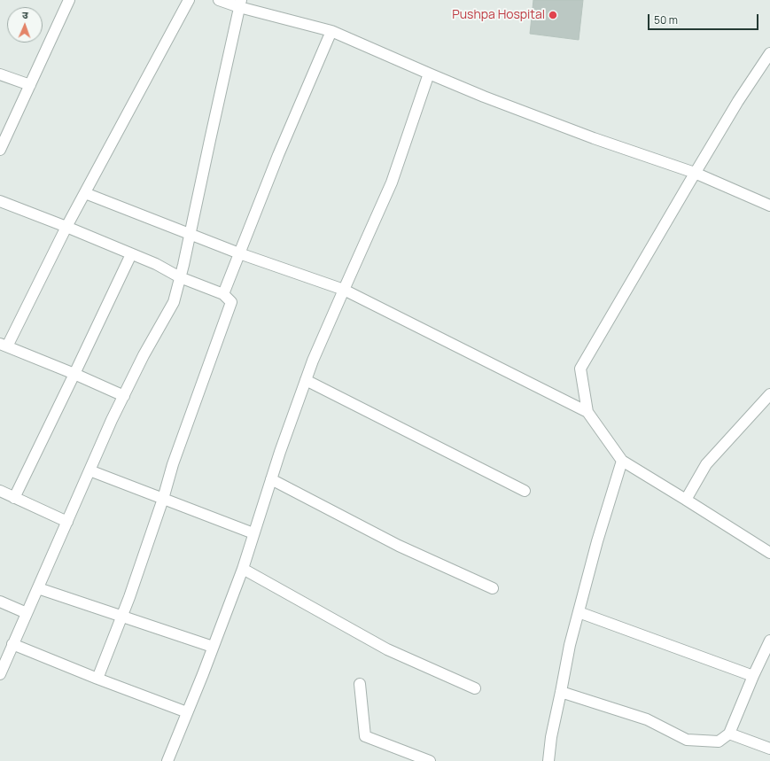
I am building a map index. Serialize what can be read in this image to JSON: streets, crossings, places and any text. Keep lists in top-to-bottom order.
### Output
{
  "places": ["Pushpa Hospital"],
  "scale_bar": "50 m",
  "north": "top"
}
